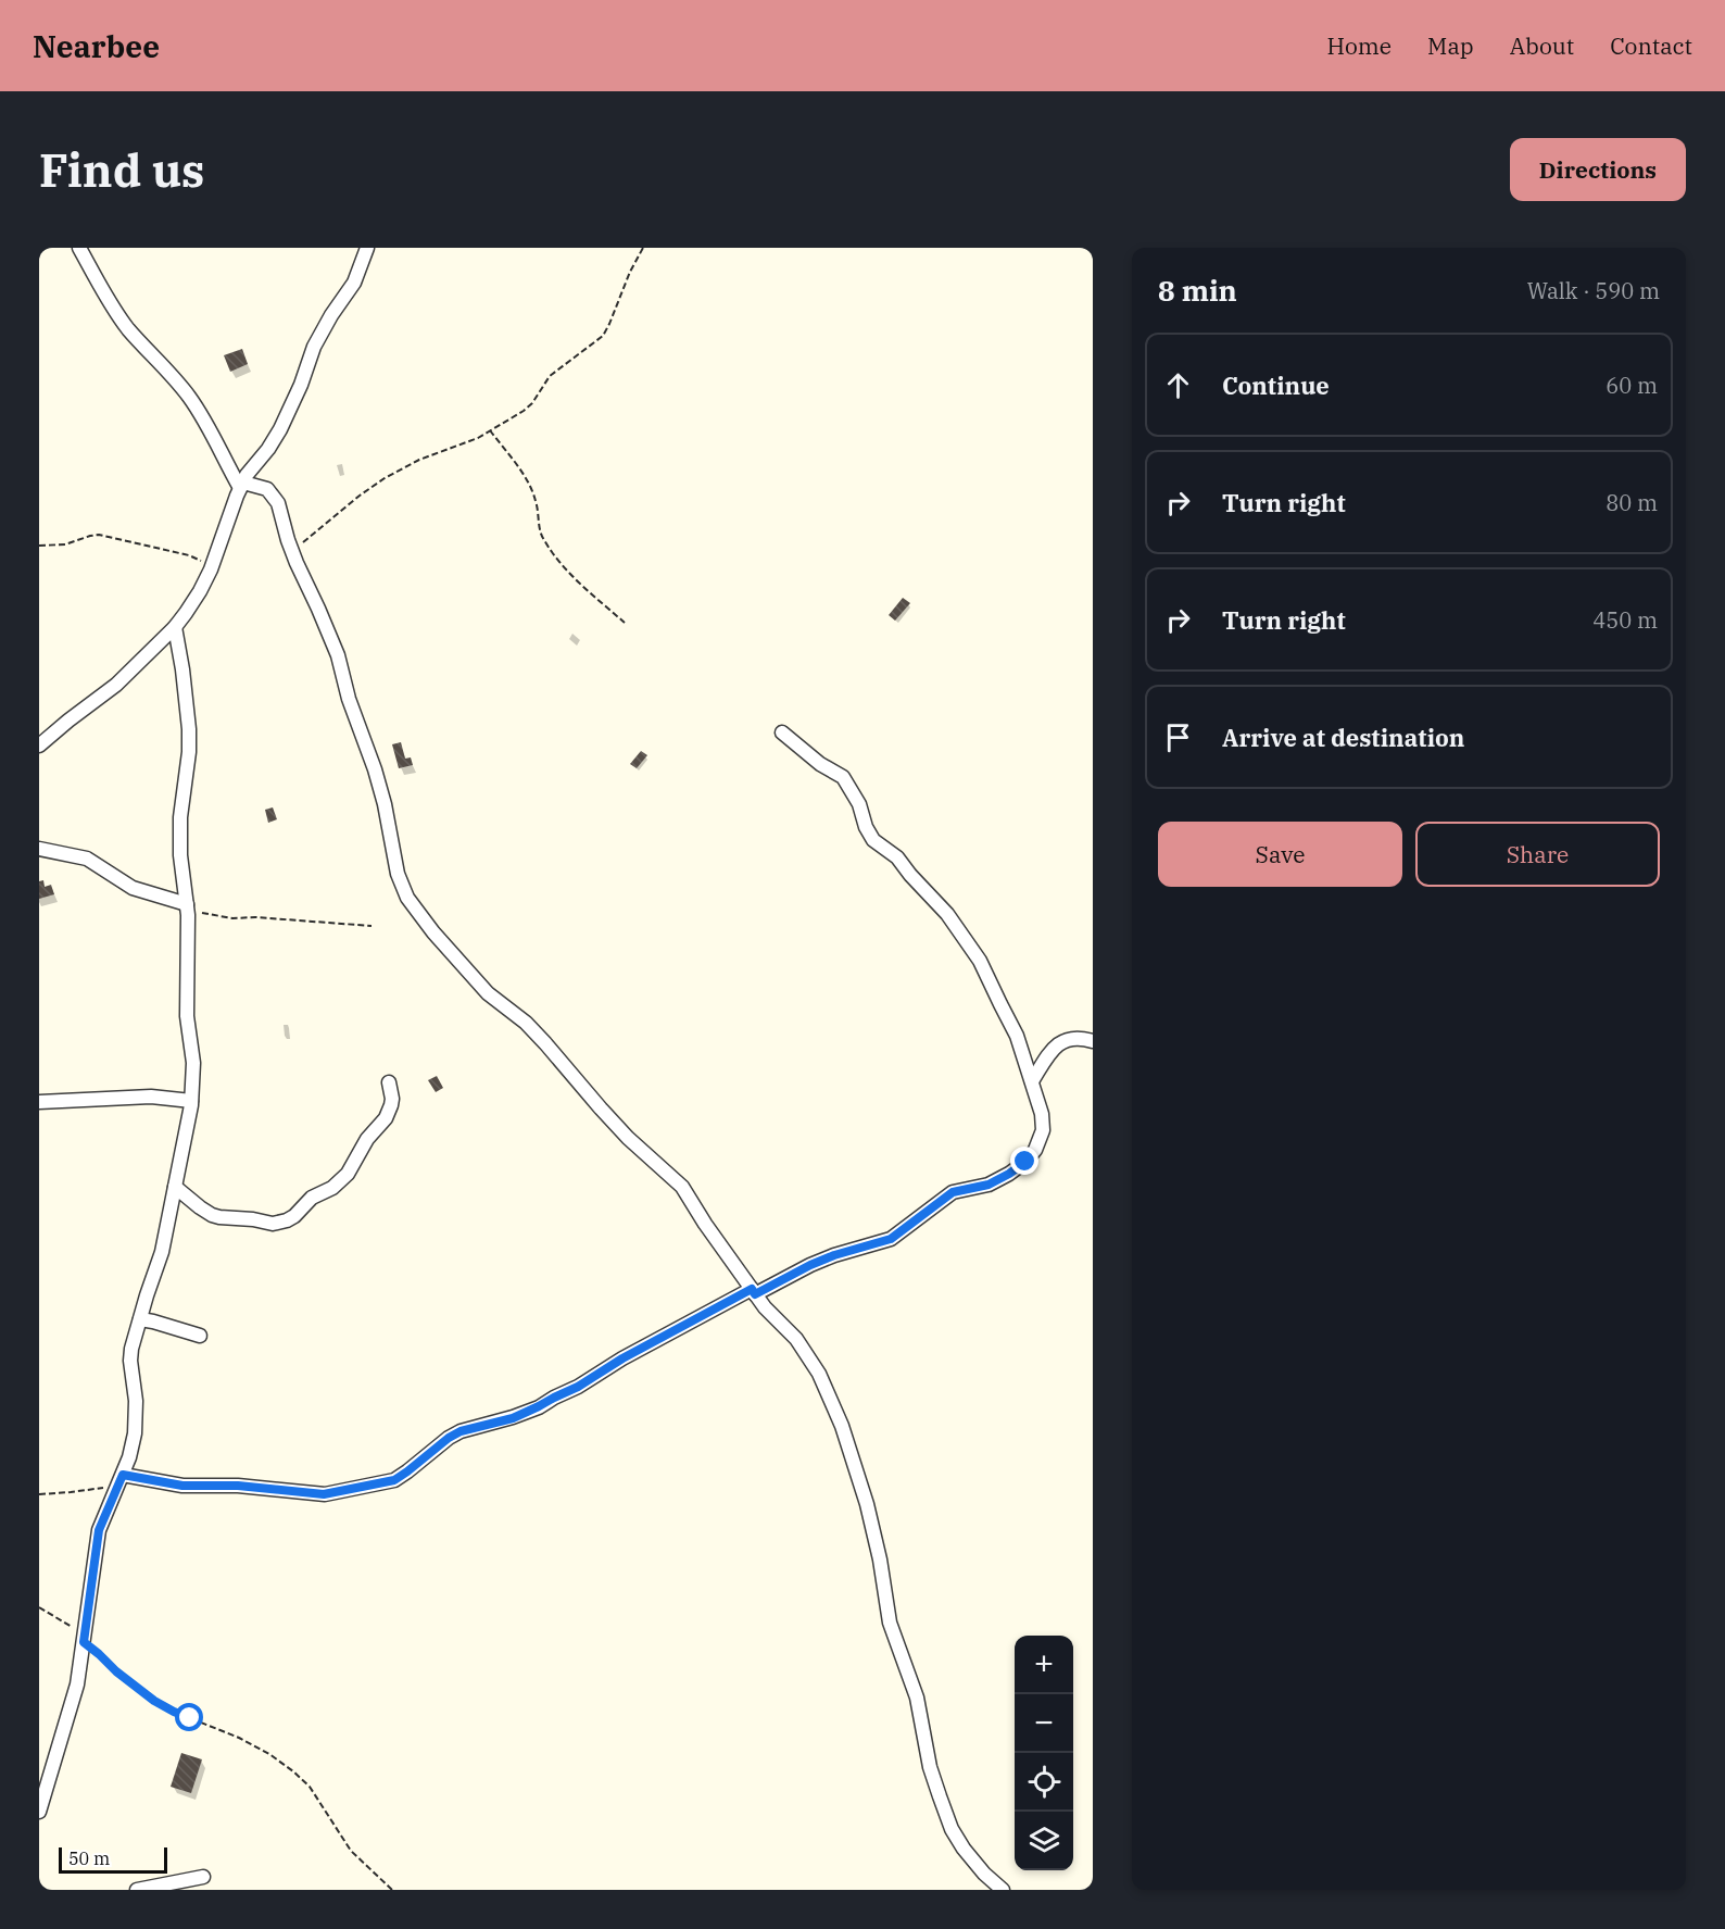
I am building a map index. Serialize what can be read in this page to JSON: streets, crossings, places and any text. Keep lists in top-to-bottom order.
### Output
{
  "scale_bar": "50 m",
  "page": {
    "header": "Nearbee",
    "nav": [
      "Home",
      "Map",
      "About",
      "Contact"
    ],
    "buttons": [
      "Directions",
      ["Save", "Share"]
    ],
    "title": "Find us",
    "heading": ["8 min", "Walk · 590 m"],
    "list": [
      ["Continue", "60 m"],
      ["Turn right", "80 m"],
      ["Turn right", "450 m"],
      "Arrive at destination"
    ],
    "map_buttons": ["+", "−"],
    "scale": "50 m"
  }
}
